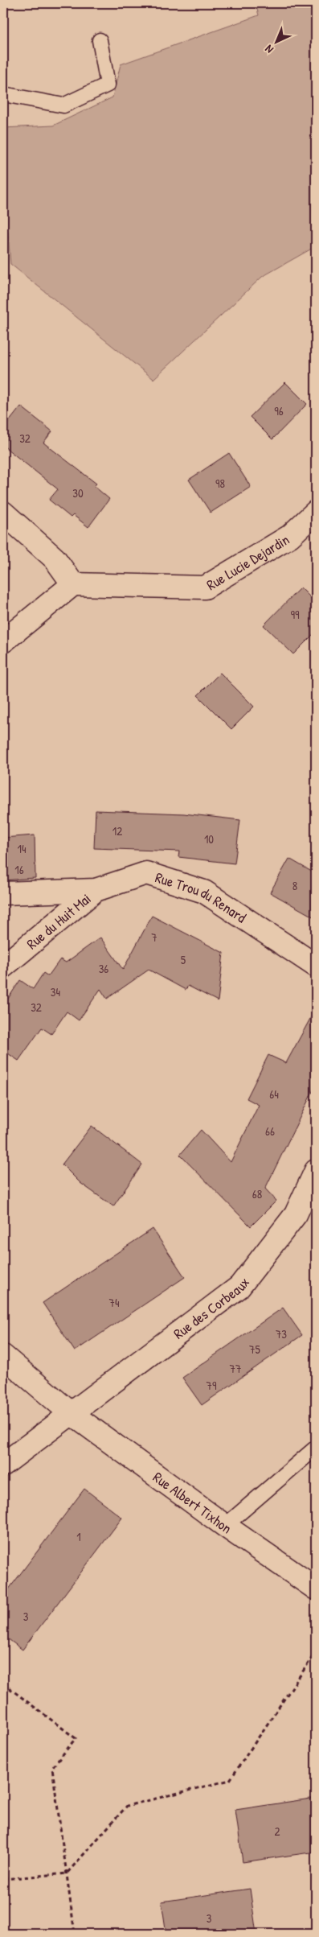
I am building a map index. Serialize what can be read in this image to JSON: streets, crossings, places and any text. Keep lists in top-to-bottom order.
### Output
{
  "streets": {
    "street": [
      "Rue Lucie Dejardin",
      "Rue Trou du Renard",
      "Rue du Huit Mai",
      "Rue des Corbeaux",
      "Rue Albert Tixhon"
    ]
  },
  "crossings": [
    ["Rue Trou du Renard", "Rue du Huit Mai"],
    ["Rue des Corbeaux", "Rue Albert Tixhon"]
  ],
  "house_numbers": [
    "96",
    "32",
    "98",
    "30",
    "99",
    "12",
    "10",
    "14",
    "16",
    "8",
    "7",
    "5",
    "36",
    "34",
    "32",
    "64",
    "66",
    "68",
    "74",
    "73",
    "75",
    "77",
    "79",
    "1",
    "3",
    "2",
    "3"
  ],
  "north": "bottom left"
}
